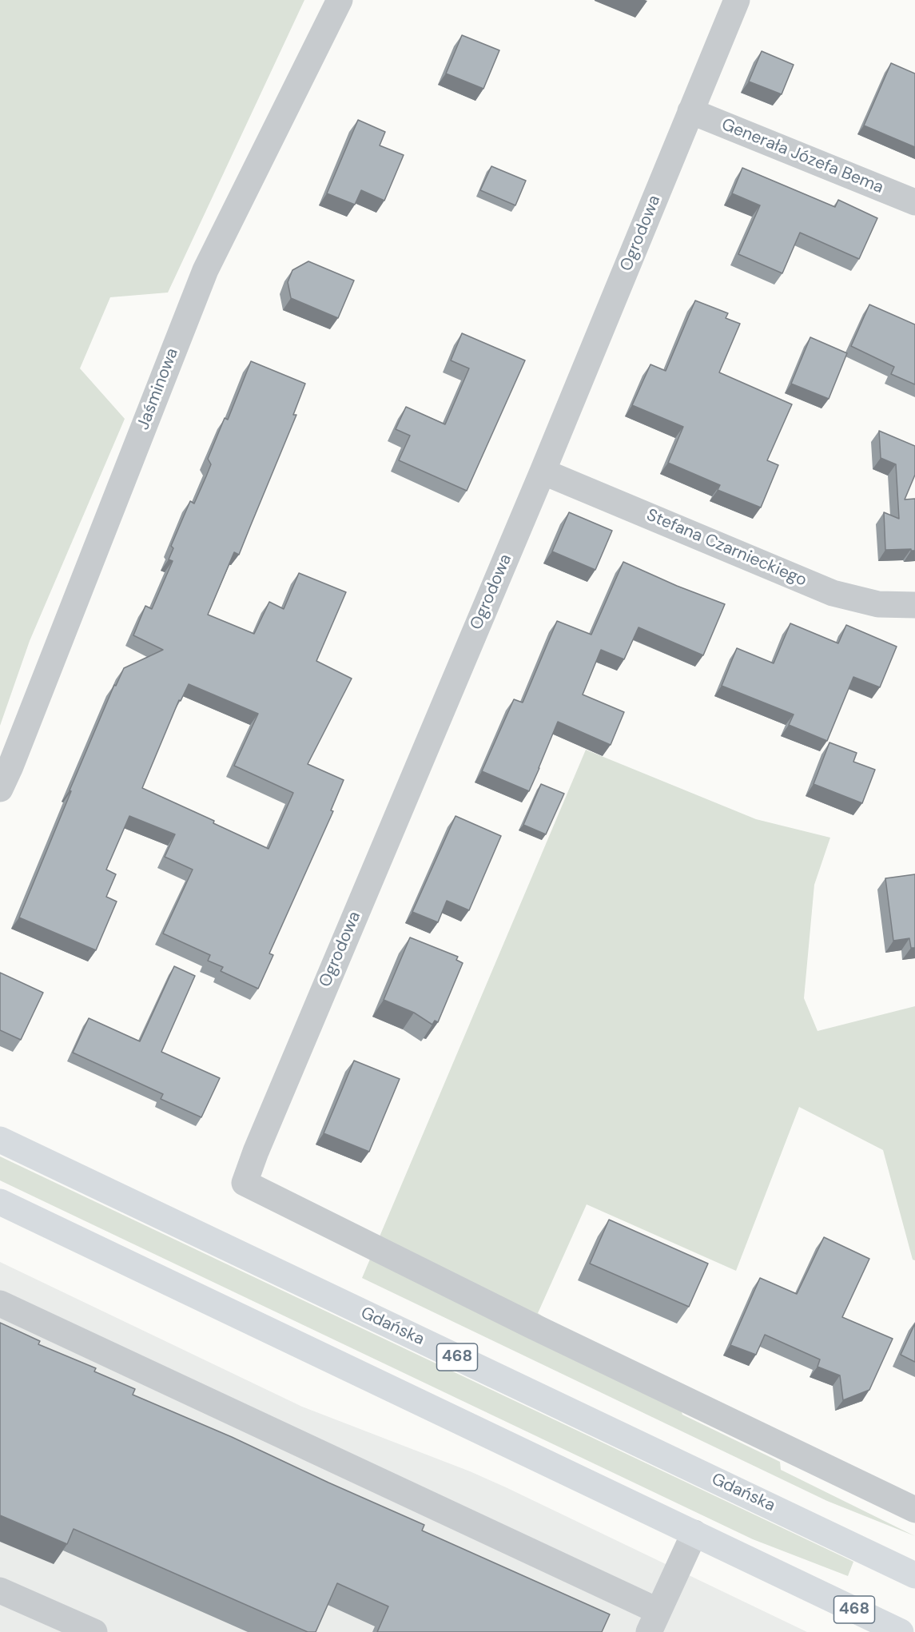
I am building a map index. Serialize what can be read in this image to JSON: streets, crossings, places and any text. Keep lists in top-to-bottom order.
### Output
{
  "streets": {
    "main road": ["Gdańska", "468"],
    "street": [
      "Generała Józefa Bema",
      "Ogrodowa",
      "Jaśminowa",
      "Stefana Czarnieckiego"
    ]
  },
  "crossings": [
    ["Generała Józefa Bema", "Ogrodowa"],
    ["Ogrodowa", "Stefana Czarnieckiego"]
  ]
}
